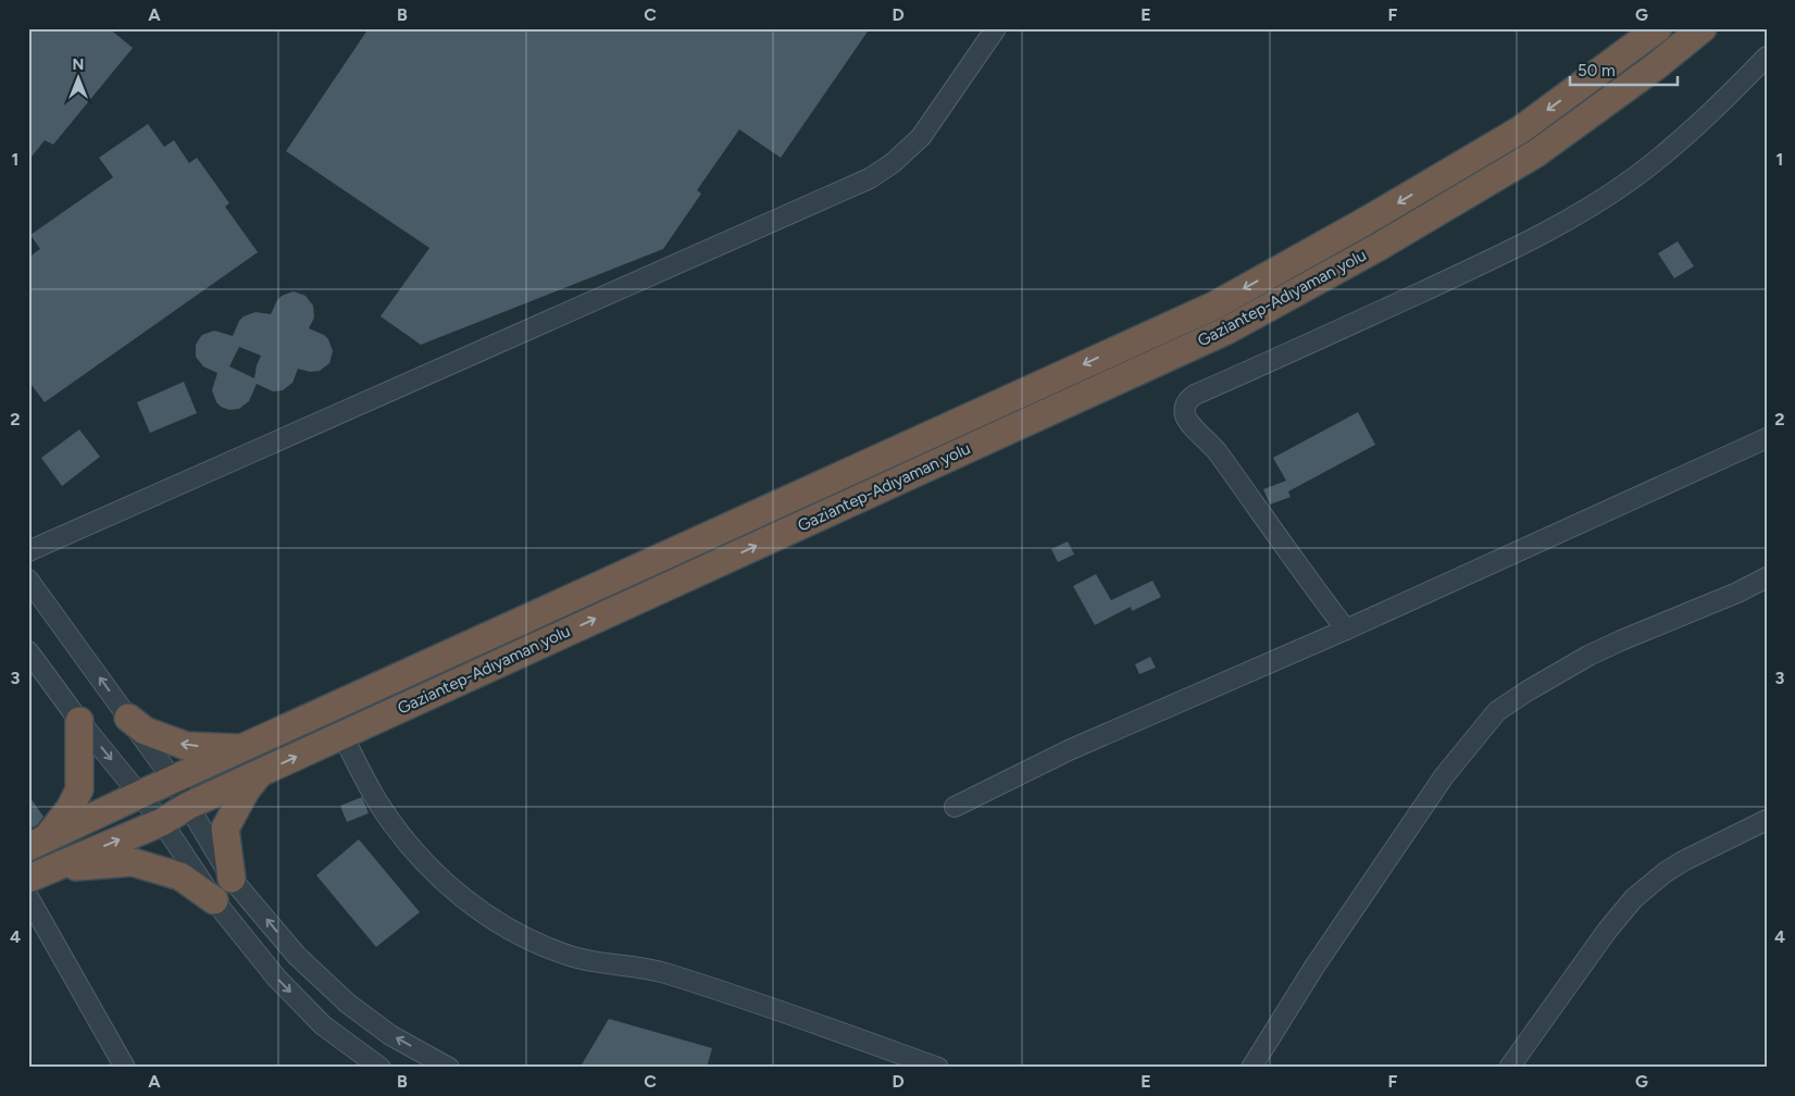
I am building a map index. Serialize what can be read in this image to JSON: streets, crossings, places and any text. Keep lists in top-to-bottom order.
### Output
{
  "streets": {
    "highway": ["Gaziantep-Adıyaman yolu"]
  },
  "scale_bar": "50 m",
  "north": "top",
  "grid": {
    "columns": [
      "A",
      "B",
      "C",
      "D",
      "E",
      "F",
      "G"
    ],
    "rows": [
      "1",
      "2",
      "3",
      "4"
    ]
  }
}
